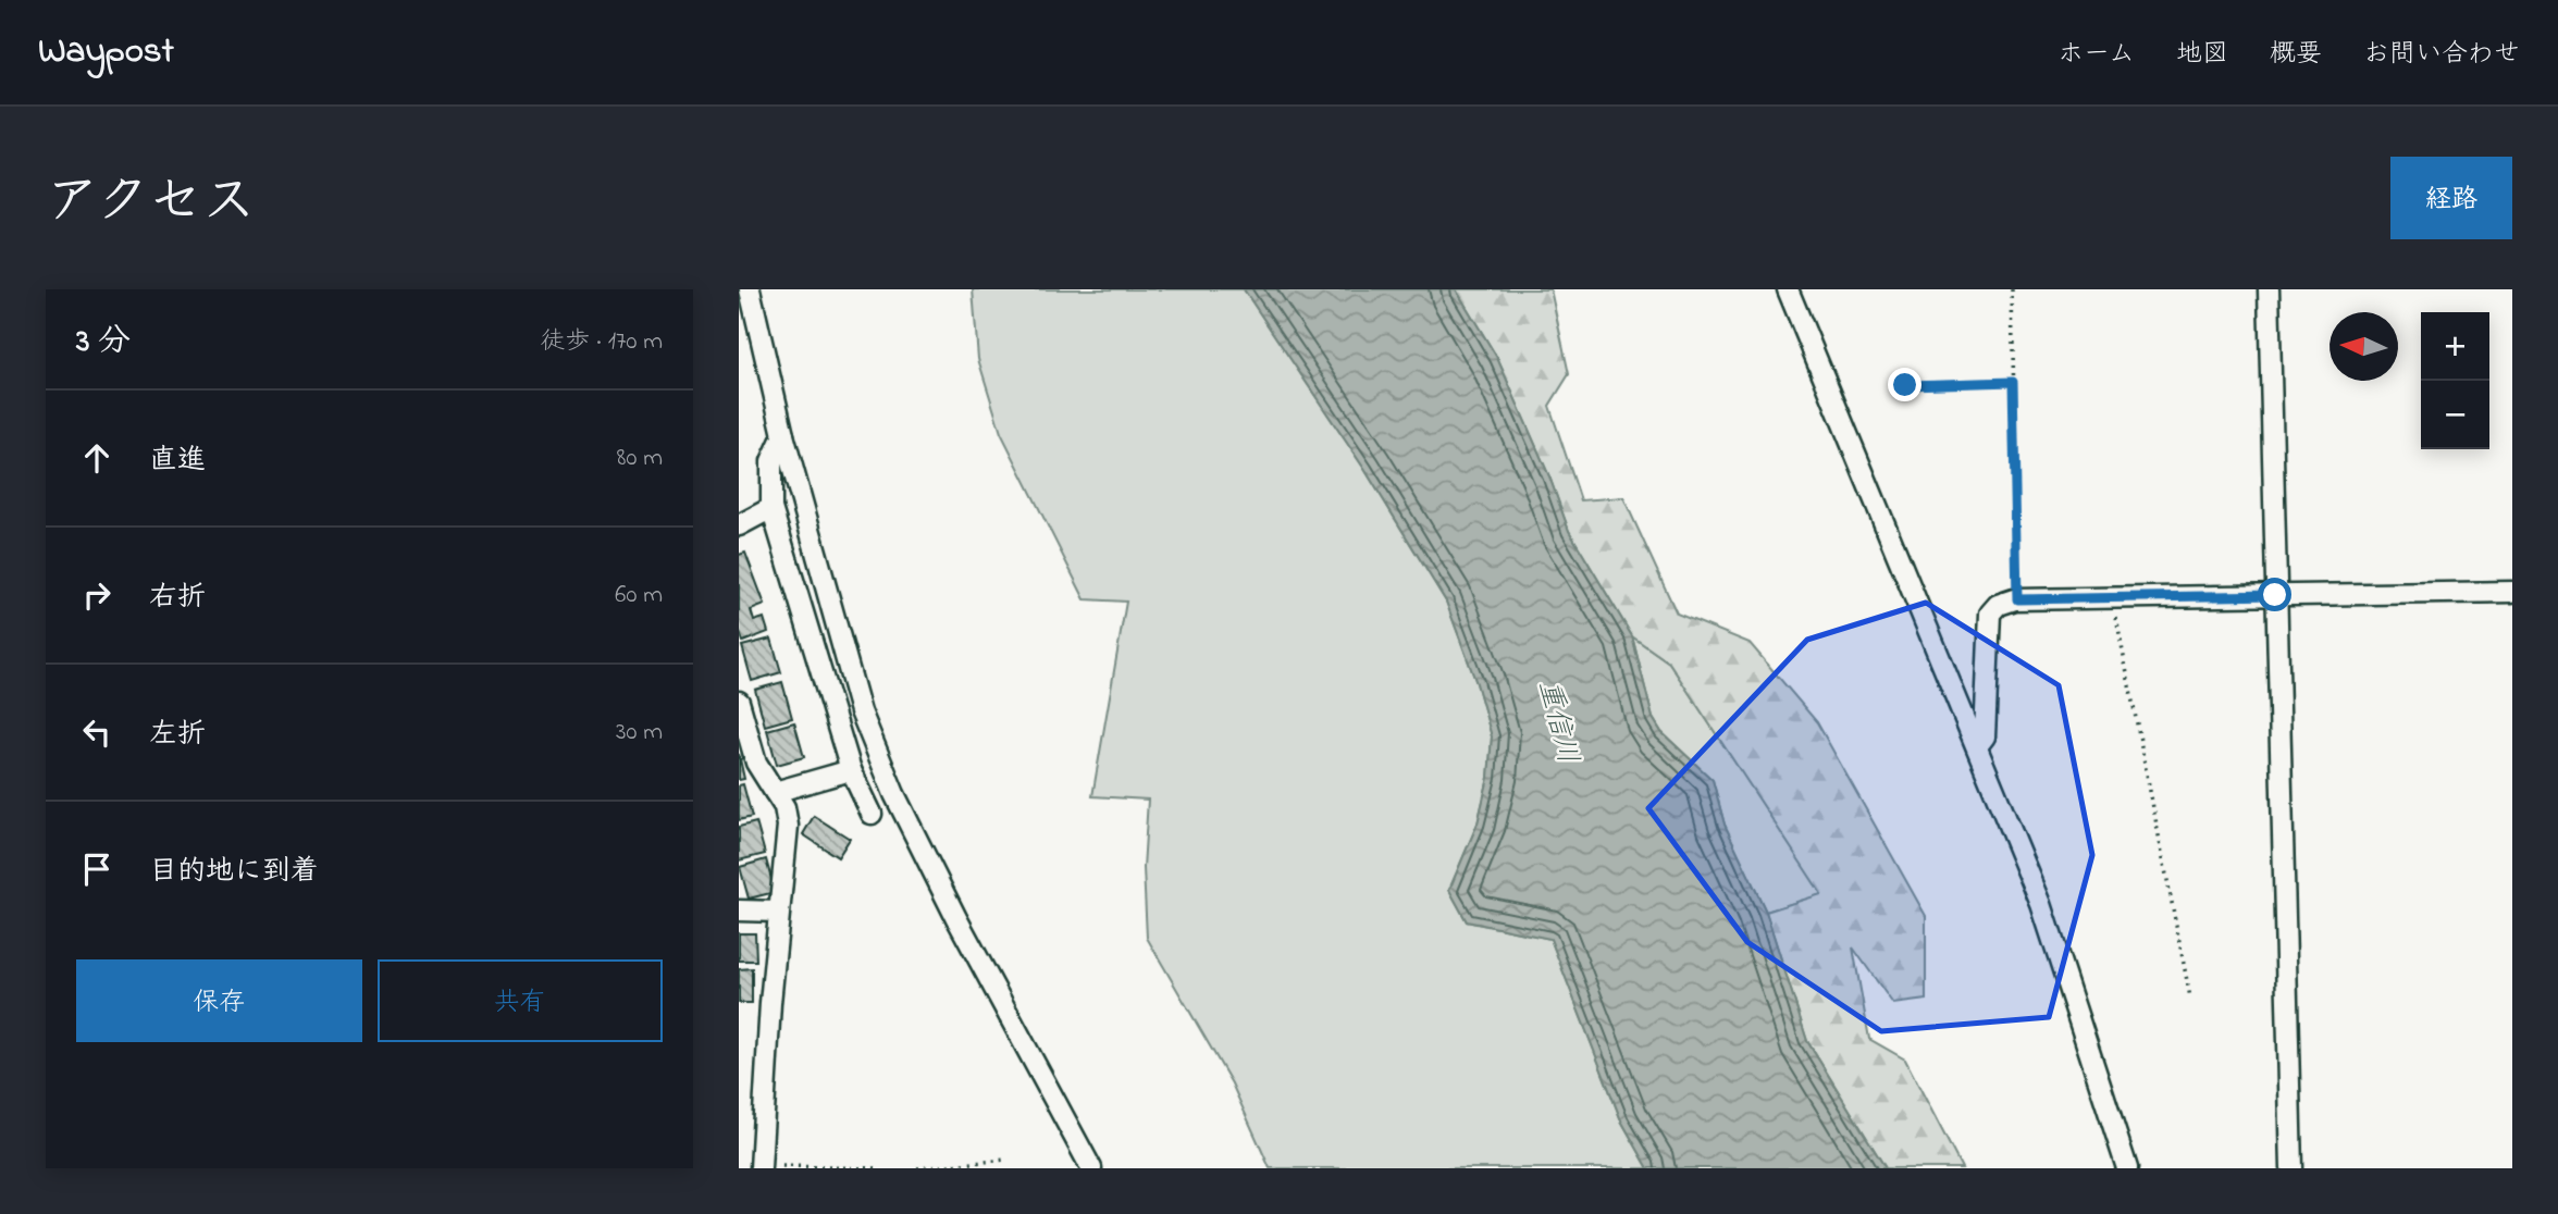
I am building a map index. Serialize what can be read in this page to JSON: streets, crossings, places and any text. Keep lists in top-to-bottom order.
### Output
{
  "water": ["重信川"],
  "north": "left",
  "page": {
    "header": "Waypost",
    "nav": [
      "ホーム",
      "地図",
      "概要",
      "お問い合わせ"
    ],
    "title": "アクセス",
    "buttons": [
      "経路",
      ["保存", "共有"]
    ],
    "heading": ["3 分", "徒歩 · 170 m"],
    "map_buttons": ["+", "−"],
    "list": [
      ["直進", "80 m"],
      ["右折", "60 m"],
      ["左折", "30 m"],
      "目的地に到着"
    ]
  }
}
